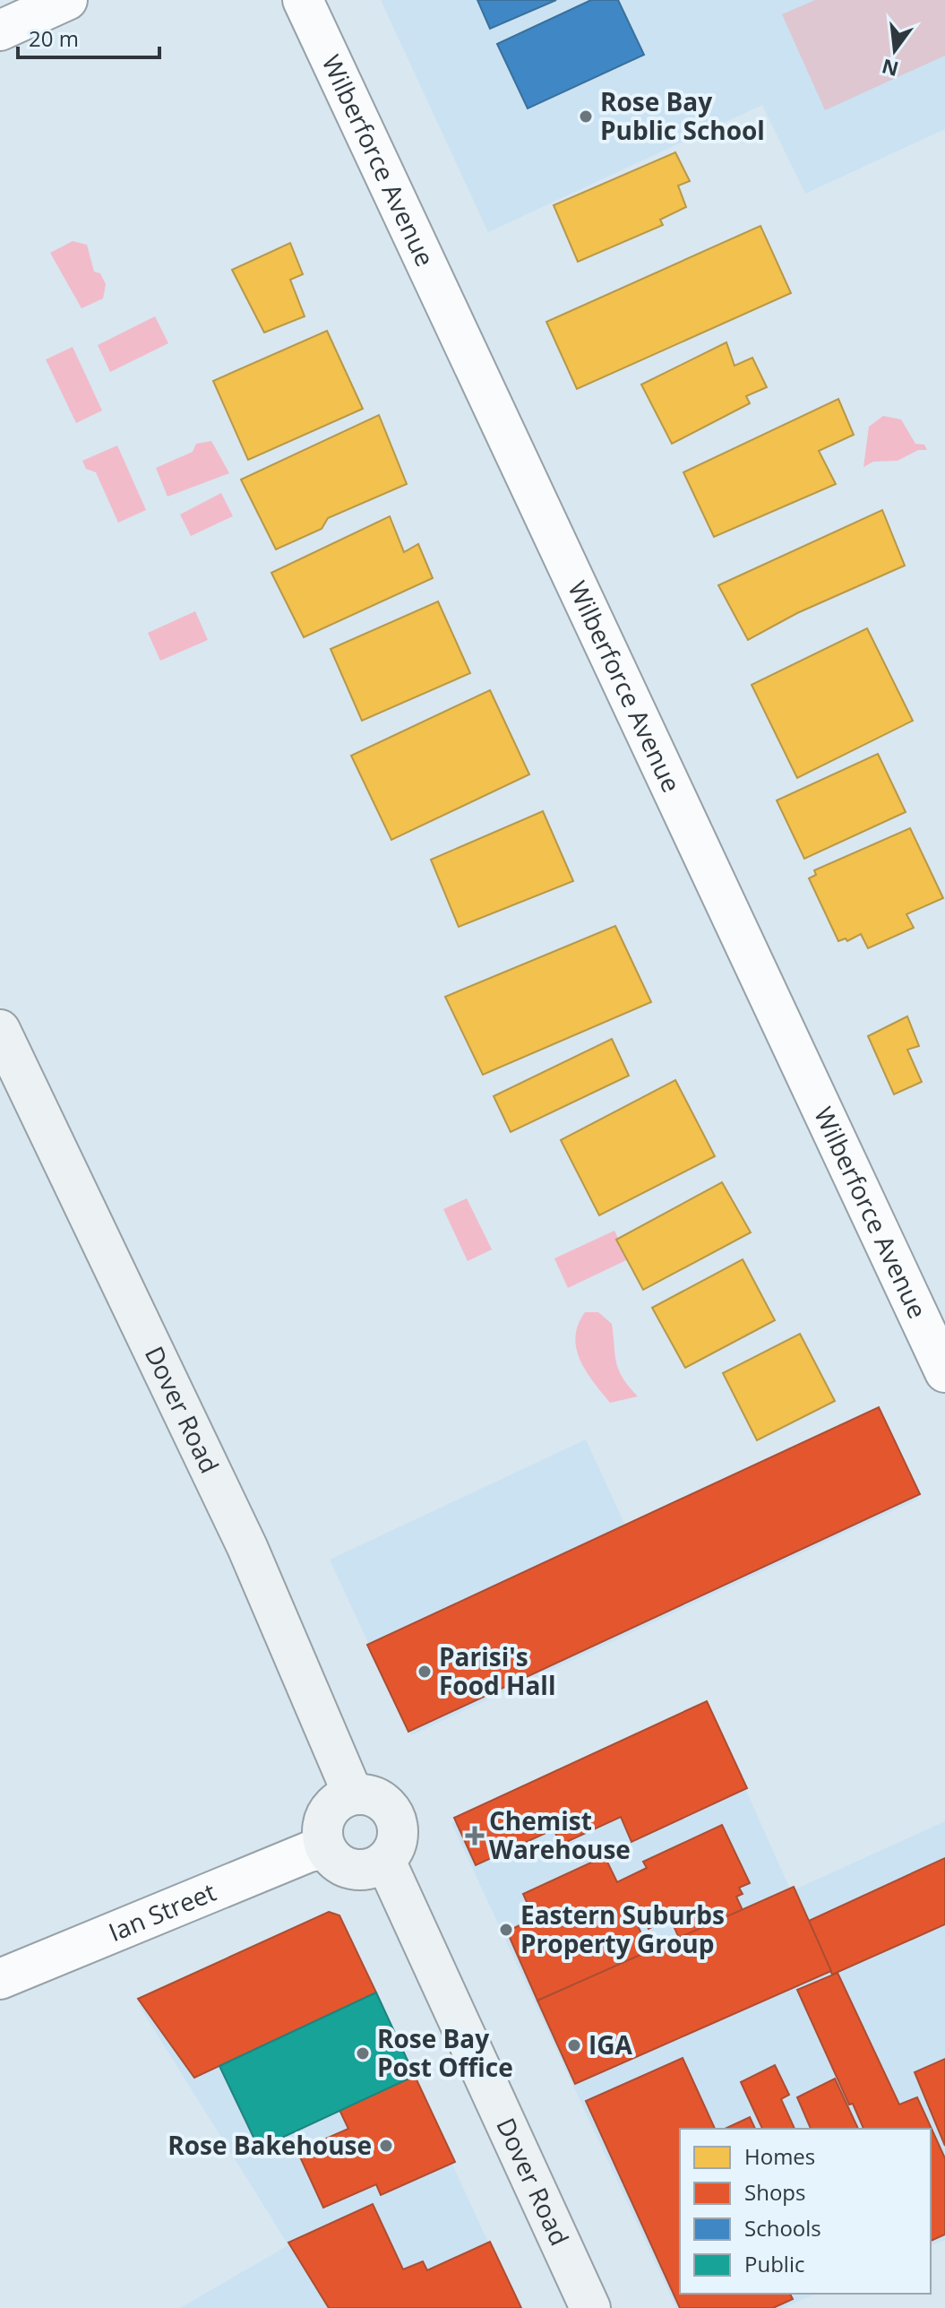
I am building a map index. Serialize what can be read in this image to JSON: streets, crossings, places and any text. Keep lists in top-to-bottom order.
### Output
{
  "streets": {
    "street": ["Wilberforce Avenue", "Dover Road", "Ian Street"]
  },
  "crossings": [
    ["Dover Road", "Ian Street"]
  ],
  "places": {
    "other": [
      "Rose Bay Public School",
      "Parisi's Food Hall",
      "Eastern Suburbs Property Group",
      "IGA",
      "Rose Bay Post Office",
      "Rose Bakehouse"
    ],
    "health": ["Chemist Warehouse"]
  },
  "legend": [
    "Homes",
    "Shops",
    "Schools",
    "Public"
  ],
  "scale_bar": "20 m",
  "north": "bottom"
}
